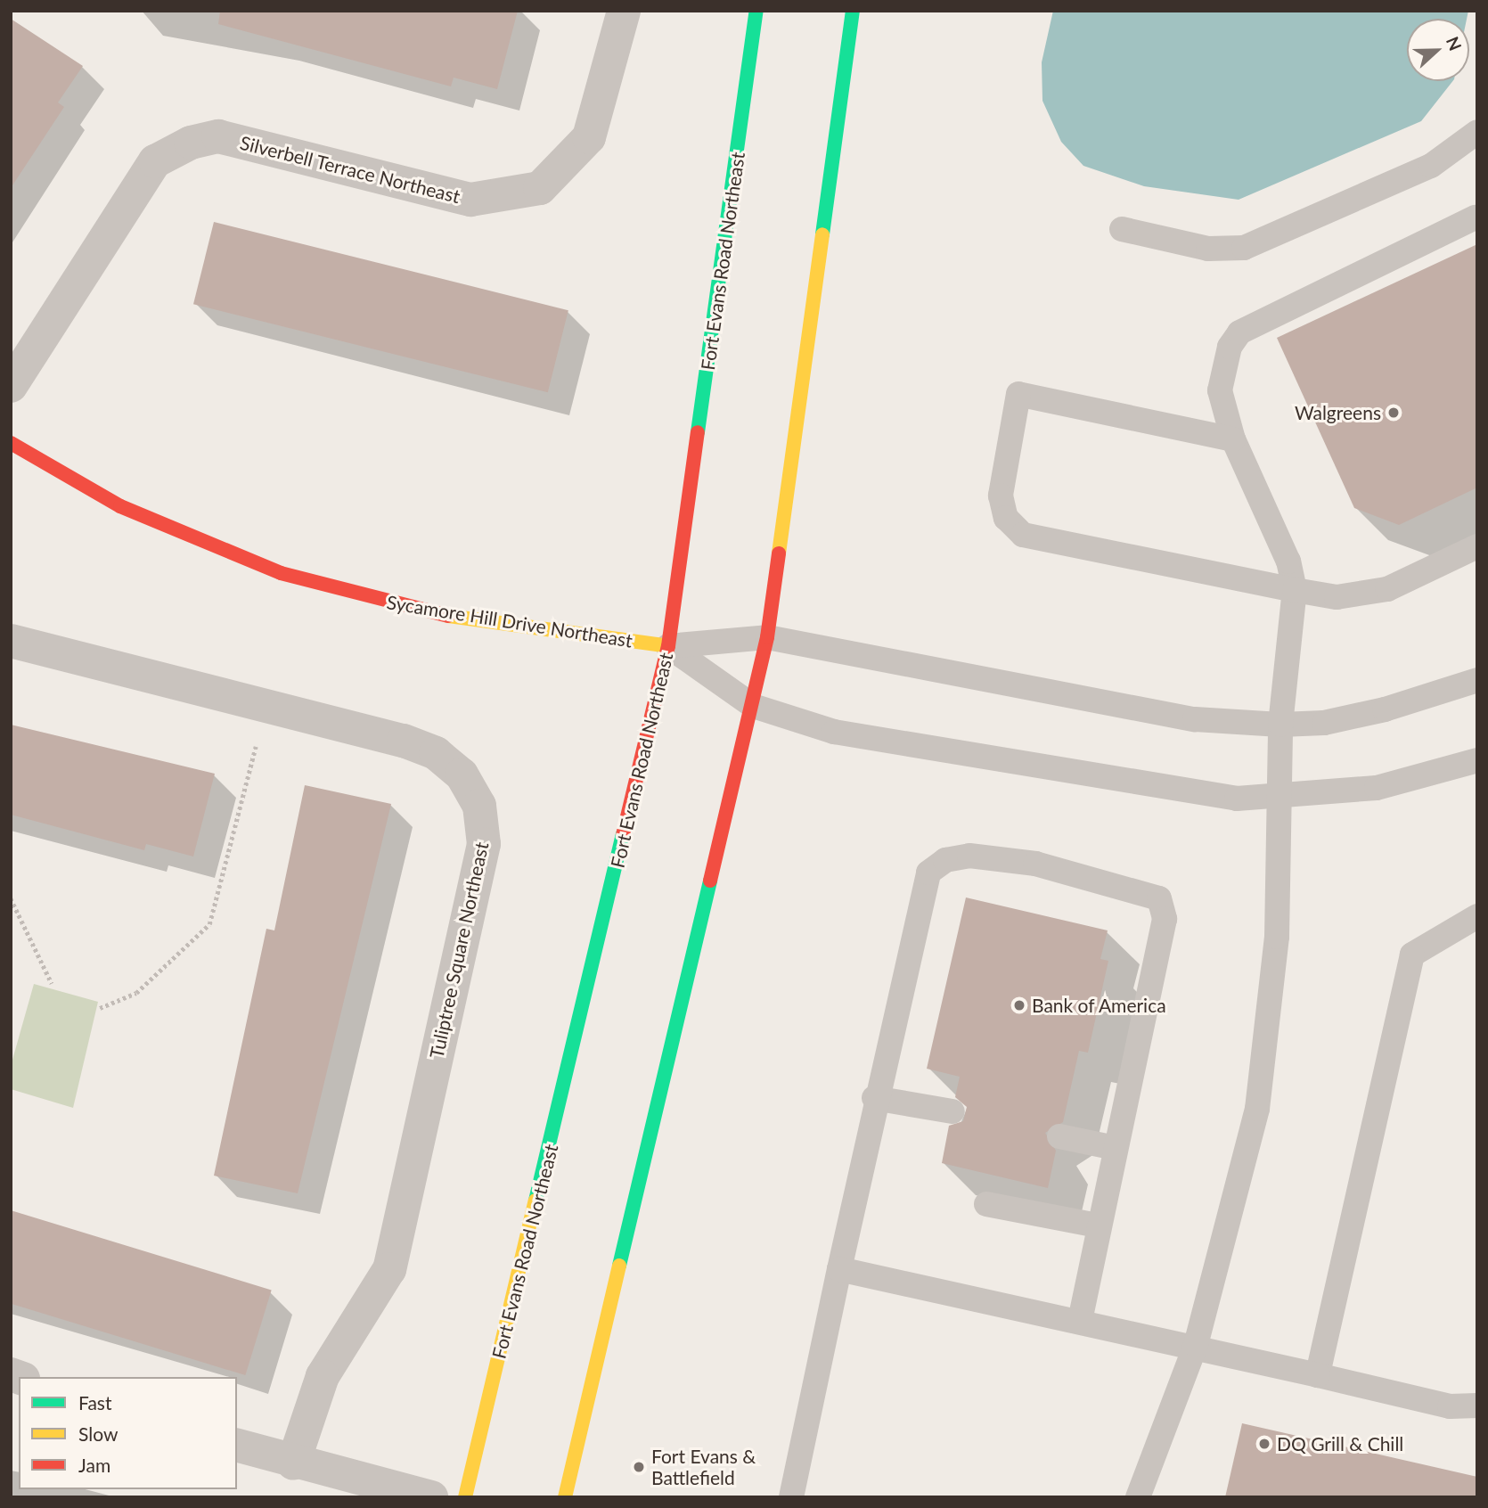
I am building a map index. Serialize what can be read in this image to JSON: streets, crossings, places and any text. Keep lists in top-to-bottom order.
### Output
{
  "streets": {
    "main road": ["Fort Evans Road Northeast", "Sycamore Hill Drive Northeast"],
    "street": ["Silverbell Terrace Northeast", "Tuliptree Square Northeast"]
  },
  "crossings": [
    ["Fort Evans Road Northeast", "Sycamore Hill Drive Northeast"]
  ],
  "places": [
    "Walgreens",
    "Bank of America",
    "DQ Grill & Chill",
    "Fort Evans & Battlefield"
  ],
  "legend": ["Fast", "Slow", "Jam"],
  "north": "right"
}
